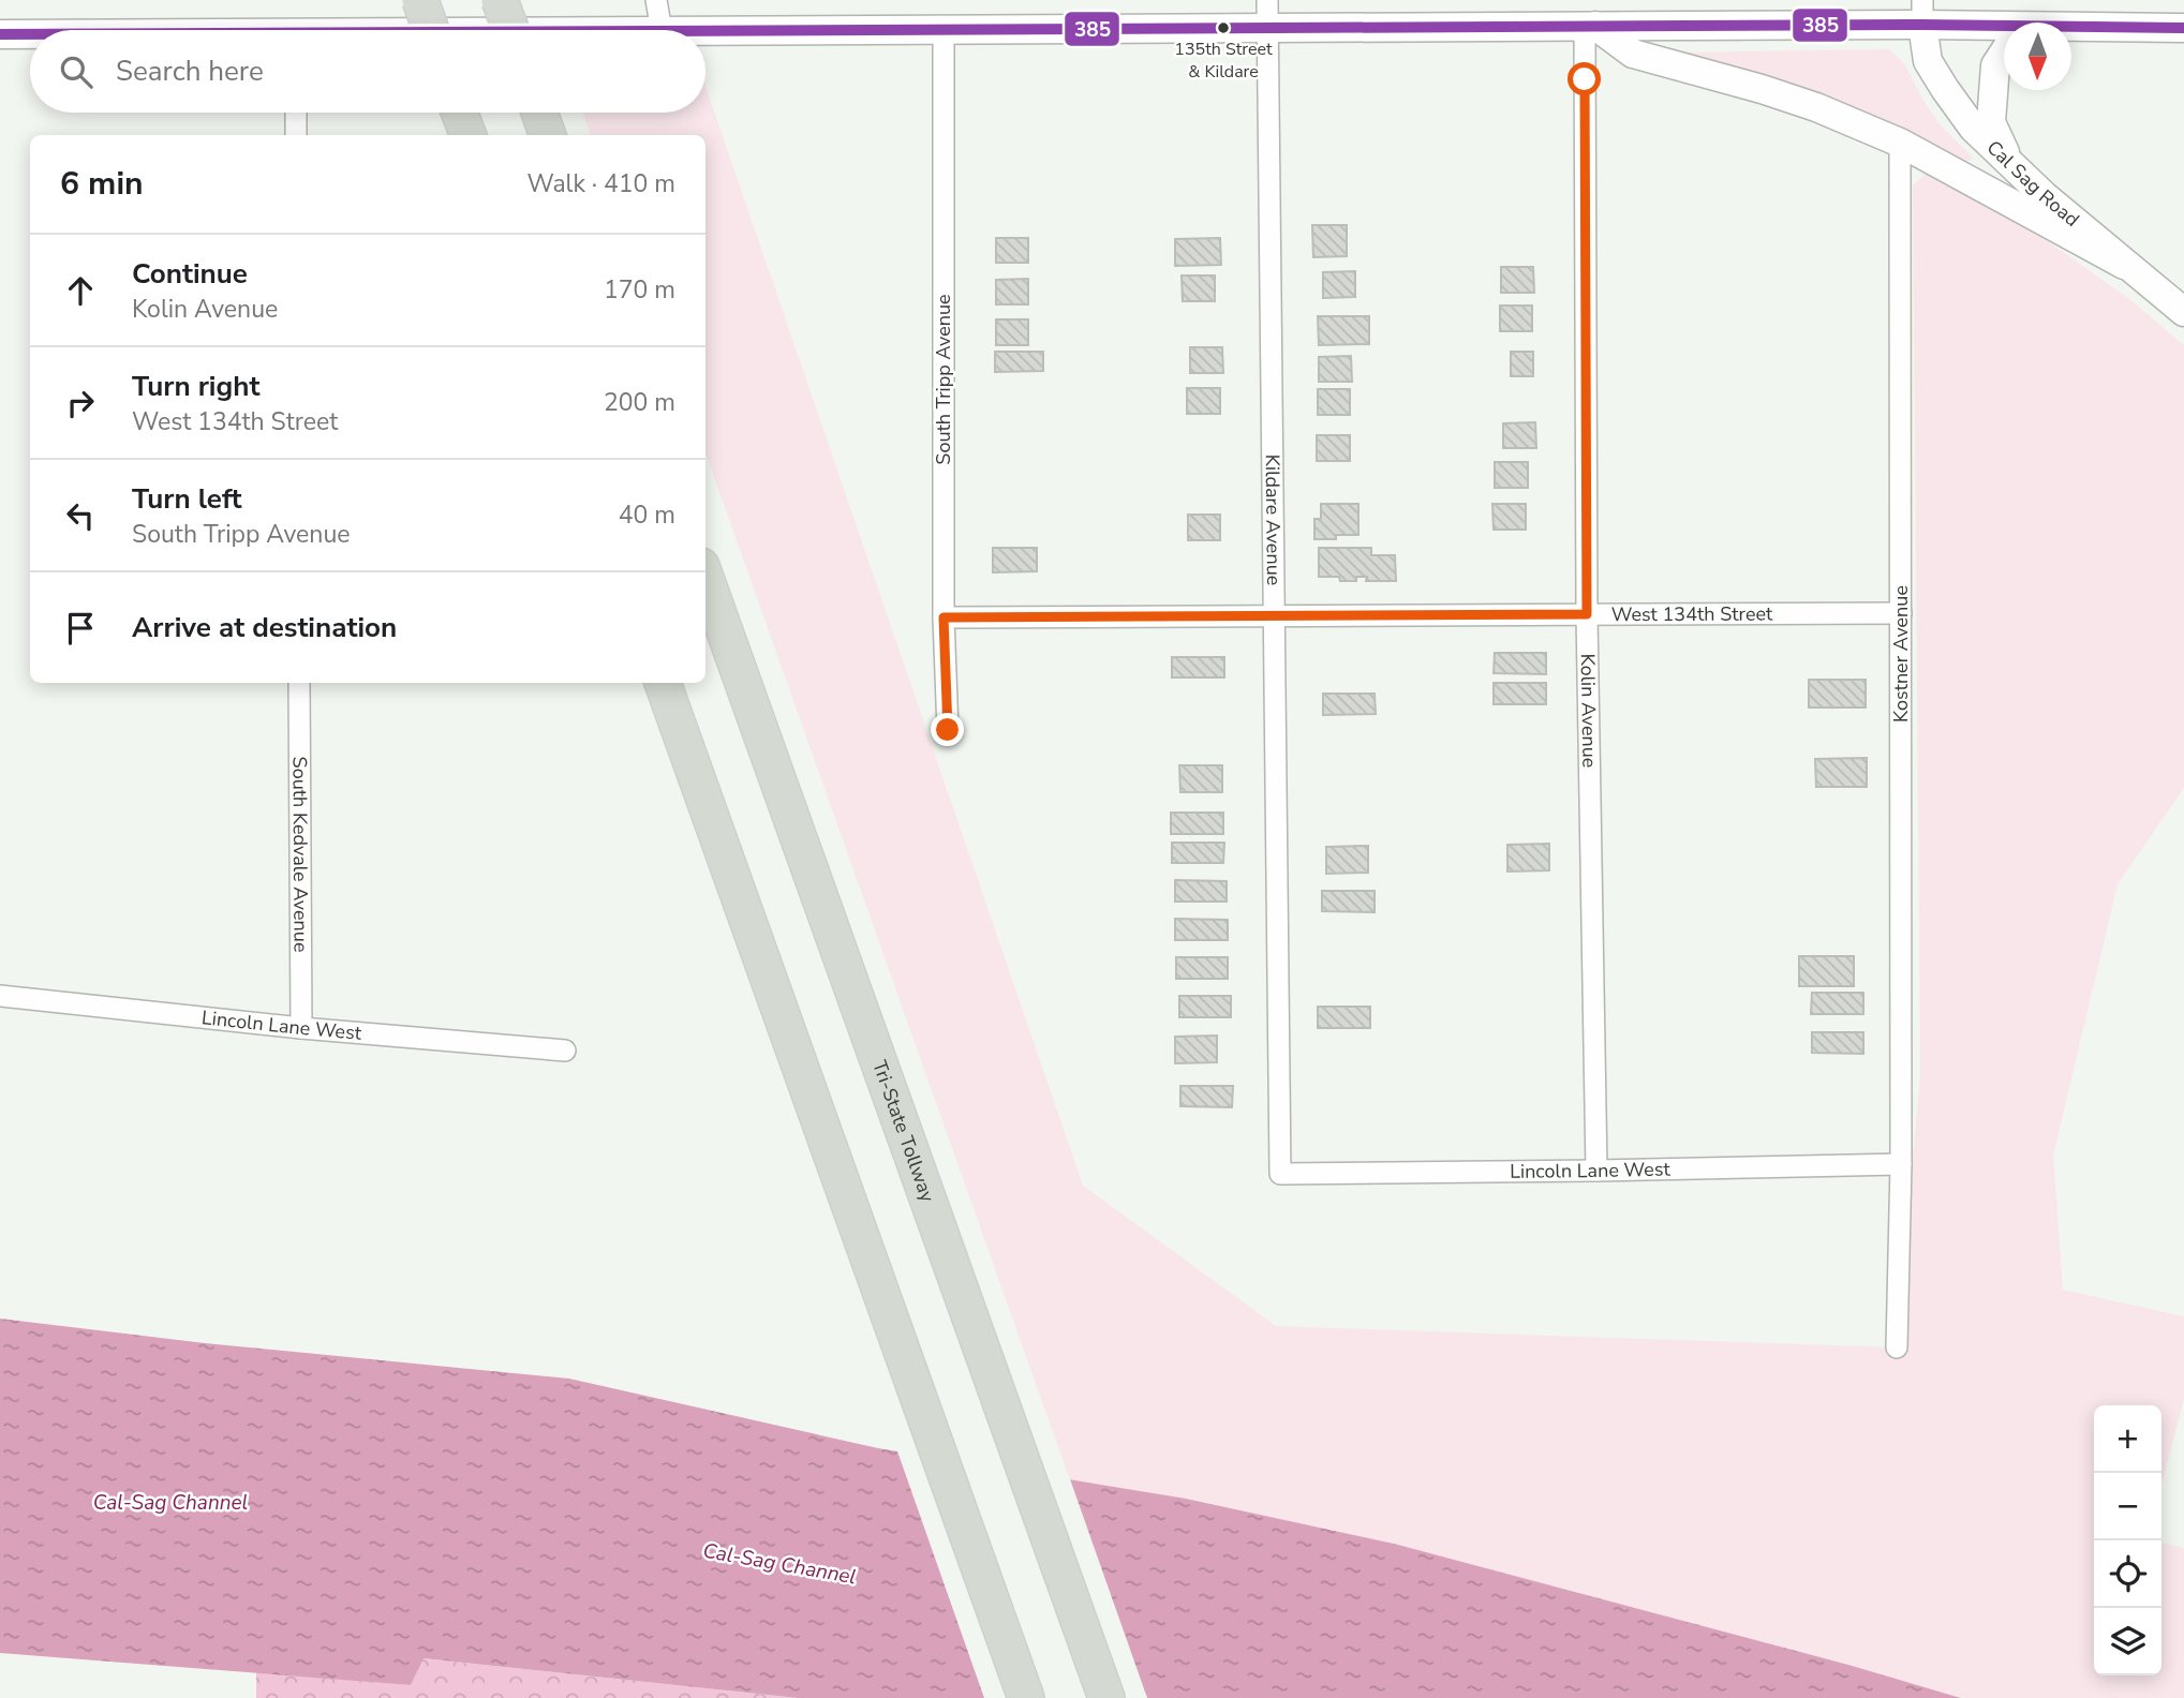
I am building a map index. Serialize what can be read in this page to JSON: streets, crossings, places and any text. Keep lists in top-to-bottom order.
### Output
{
  "streets": {
    "highway": ["Tri-State Tollway"],
    "street": [
      "Cal Sag Road",
      "South Tripp Avenue",
      "Kildare Avenue",
      "West 134th Street",
      "Kostner Avenue",
      "Kolin Avenue",
      "South Kedvale Avenue",
      "Lincoln Lane West"
    ]
  },
  "crossings": [
    ["South Tripp Avenue", "West 134th Street"],
    ["Kildare Avenue", "West 134th Street"],
    ["Kildare Avenue", "Lincoln Lane West"],
    ["West 134th Street", "Kostner Avenue"],
    ["West 134th Street", "Kolin Avenue"],
    ["Kostner Avenue", "Lincoln Lane West"],
    ["Kolin Avenue", "Lincoln Lane West"],
    ["South Kedvale Avenue", "Lincoln Lane West"]
  ],
  "water": ["Cal-Sag Channel"],
  "places": ["135th Street & Kildare"],
  "lines": ["transit line 385"],
  "north": "bottom",
  "page": {
    "search": "Search here",
    "heading": ["6 min", "Walk · 410 m"],
    "list": [
      ["Continue", "Kolin Avenue", "170 m"],
      ["Turn right", "West 134th Street", "200 m"],
      ["Turn left", "South Tripp Avenue", "40 m"],
      "Arrive at destination"
    ],
    "map_buttons": ["+", "−"]
  }
}
